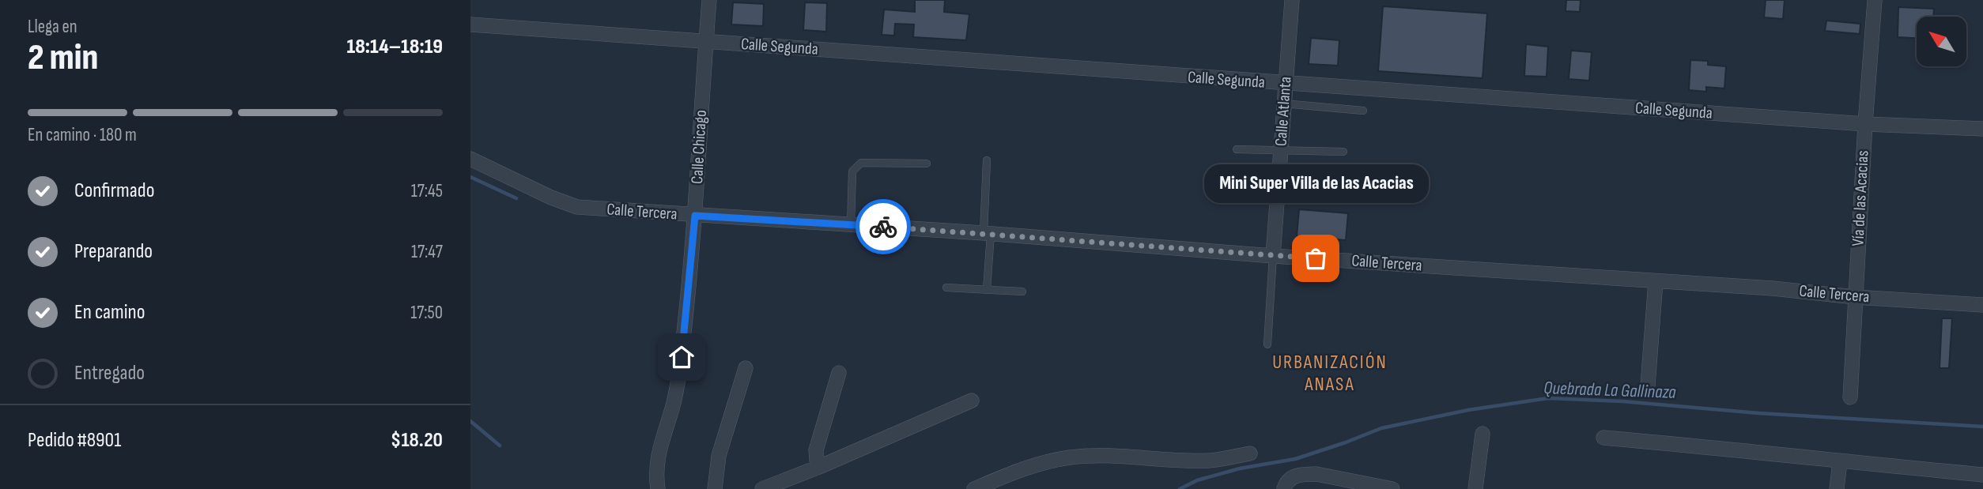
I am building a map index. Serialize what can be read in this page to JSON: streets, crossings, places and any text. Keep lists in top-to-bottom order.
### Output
{
  "streets": {
    "street": [
      "Calle Segunda",
      "Calle Atlanta",
      "Calle Chicago",
      "Vía de las Acacias",
      "Calle Tercera"
    ]
  },
  "crossings": [
    ["Calle Segunda", "Calle Atlanta"],
    ["Calle Segunda", "Calle Chicago"],
    ["Calle Segunda", "Vía de las Acacias"],
    ["Calle Atlanta", "Calle Tercera"],
    ["Calle Chicago", "Calle Tercera"],
    ["Vía de las Acacias", "Calle Tercera"]
  ],
  "districts": ["URBANIZACIÓN ANASA"],
  "water": ["Quebrada La Gallinaza"],
  "places": ["Mini Super Villa de las Acacias"],
  "north": "top left",
  "page": {
    "heading": ["2 min", "Llega en", "18:14–18:19"],
    "panel": ["Pedido #8901", "$18.20"],
    "bar": "En camino · 180 m",
    "list": [
      ["Confirmado", "17:45"],
      ["Preparando", "17:47"],
      ["En camino", "17:50"],
      "Entregado"
    ],
    "bubble": "Mini Super Villa de las Acacias"
  }
}
